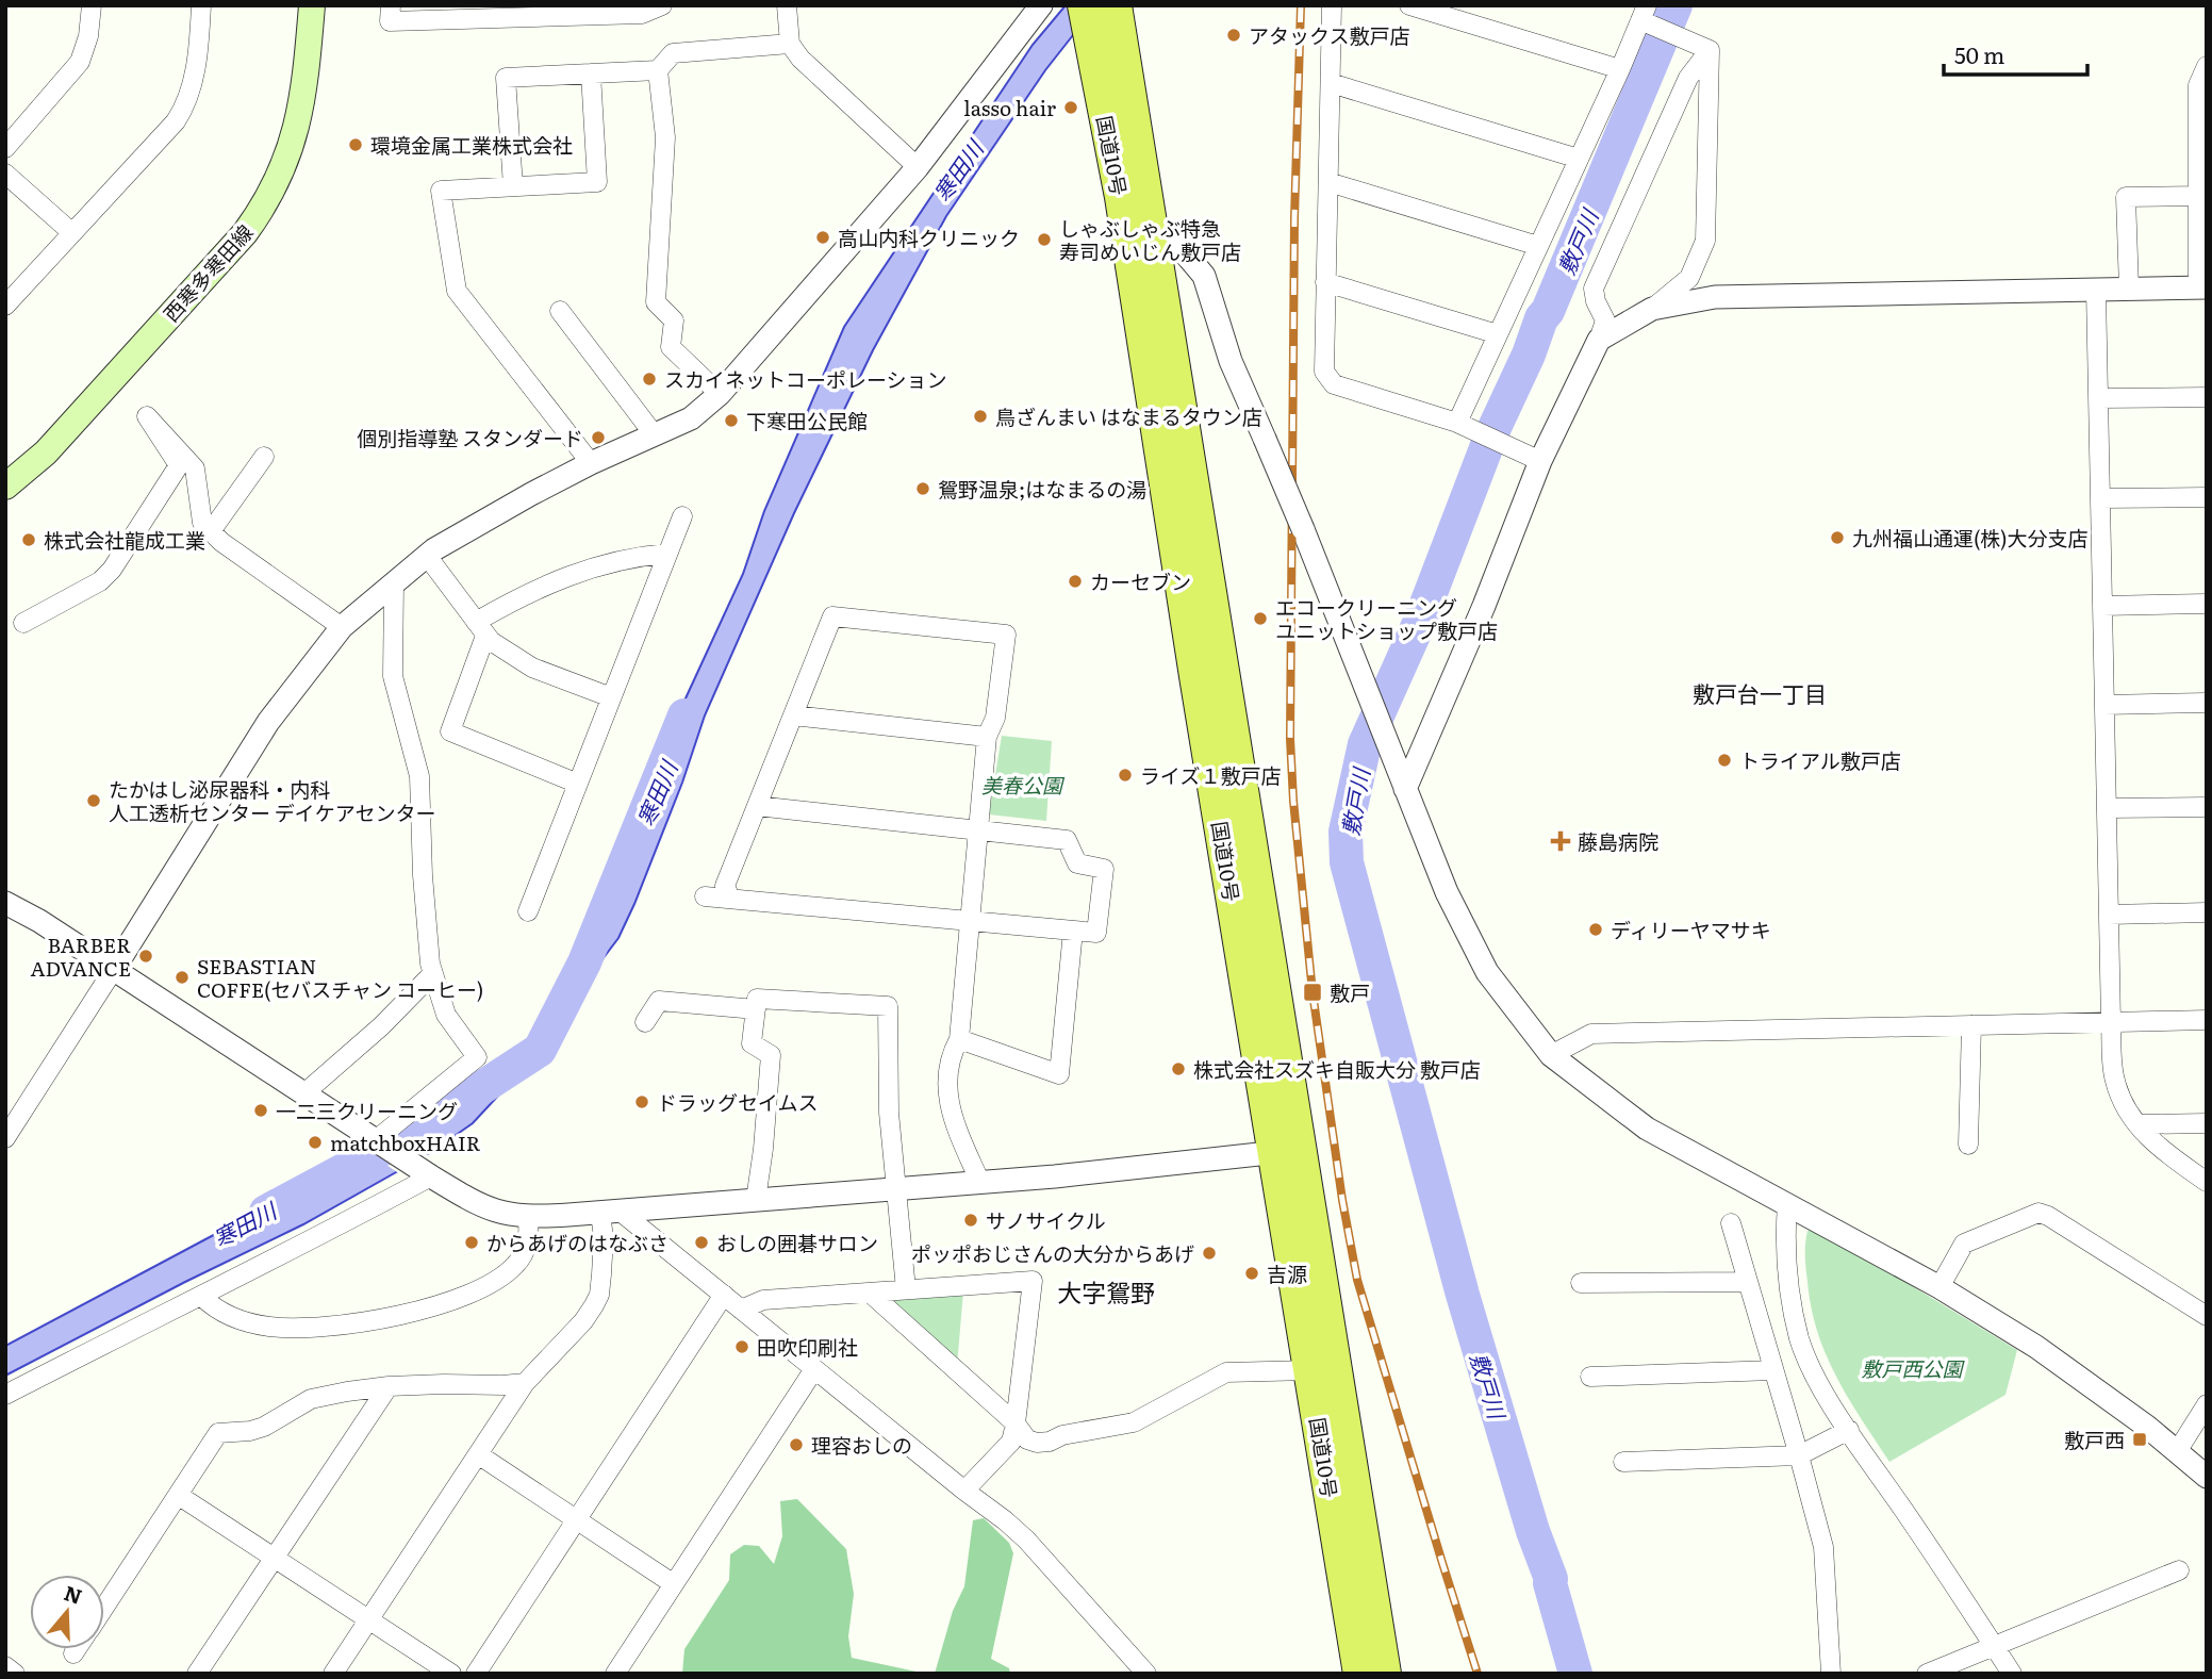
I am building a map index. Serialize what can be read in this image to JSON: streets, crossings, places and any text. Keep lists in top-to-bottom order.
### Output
{
  "streets": {
    "highway": ["国道10号"],
    "main road": ["西寒多寒田線"]
  },
  "districts": ["敷戸台一丁目", "大字鴛野"],
  "water": ["寒田川", "敷戸川"],
  "parks": ["美春公園", "敷戸西公園"],
  "places": {
    "other": [
      "アタックス敷戸店",
      "lasso hair",
      "環境金属工業株式会社",
      "高山内科クリニック",
      "しゃぶしゃぶ特急 寿司めいじん敷戸店",
      "スカイネットコーポレーション",
      "鳥ざんまい はなまるタウン店",
      "下寒田公民館",
      "個別指導塾 スタンダード",
      "鴛野温泉;はなまるの湯",
      "九州福山通運(株)大分支店",
      "株式会社龍成工業",
      "カーセブン",
      "エコークリーニング ユニットショップ敷戸店",
      "トライアル敷戸店",
      "ライズ１敷戸店",
      "たかはし泌尿器科・内科 人工透析センター デイケアセンター",
      "ディリーヤマサキ",
      "BARBER ADVANCE",
      "SEBASTIAN COFFE(セバスチャン コーヒー)",
      "株式会社スズキ自販大分 敷戸店",
      "ドラッグセイムス",
      "一二三クリーニング",
      "matchboxHAIR",
      "サノサイクル",
      "からあげのはなぶさ",
      "おしの囲碁サロン",
      "ポッポおじさんの大分からあげ",
      "吉源",
      "田吹印刷社",
      "理容おしの"
    ],
    "health": ["藤島病院"],
    "transit": ["敷戸", "敷戸西"]
  },
  "scale_bar": "50 m",
  "north": "top"
}
